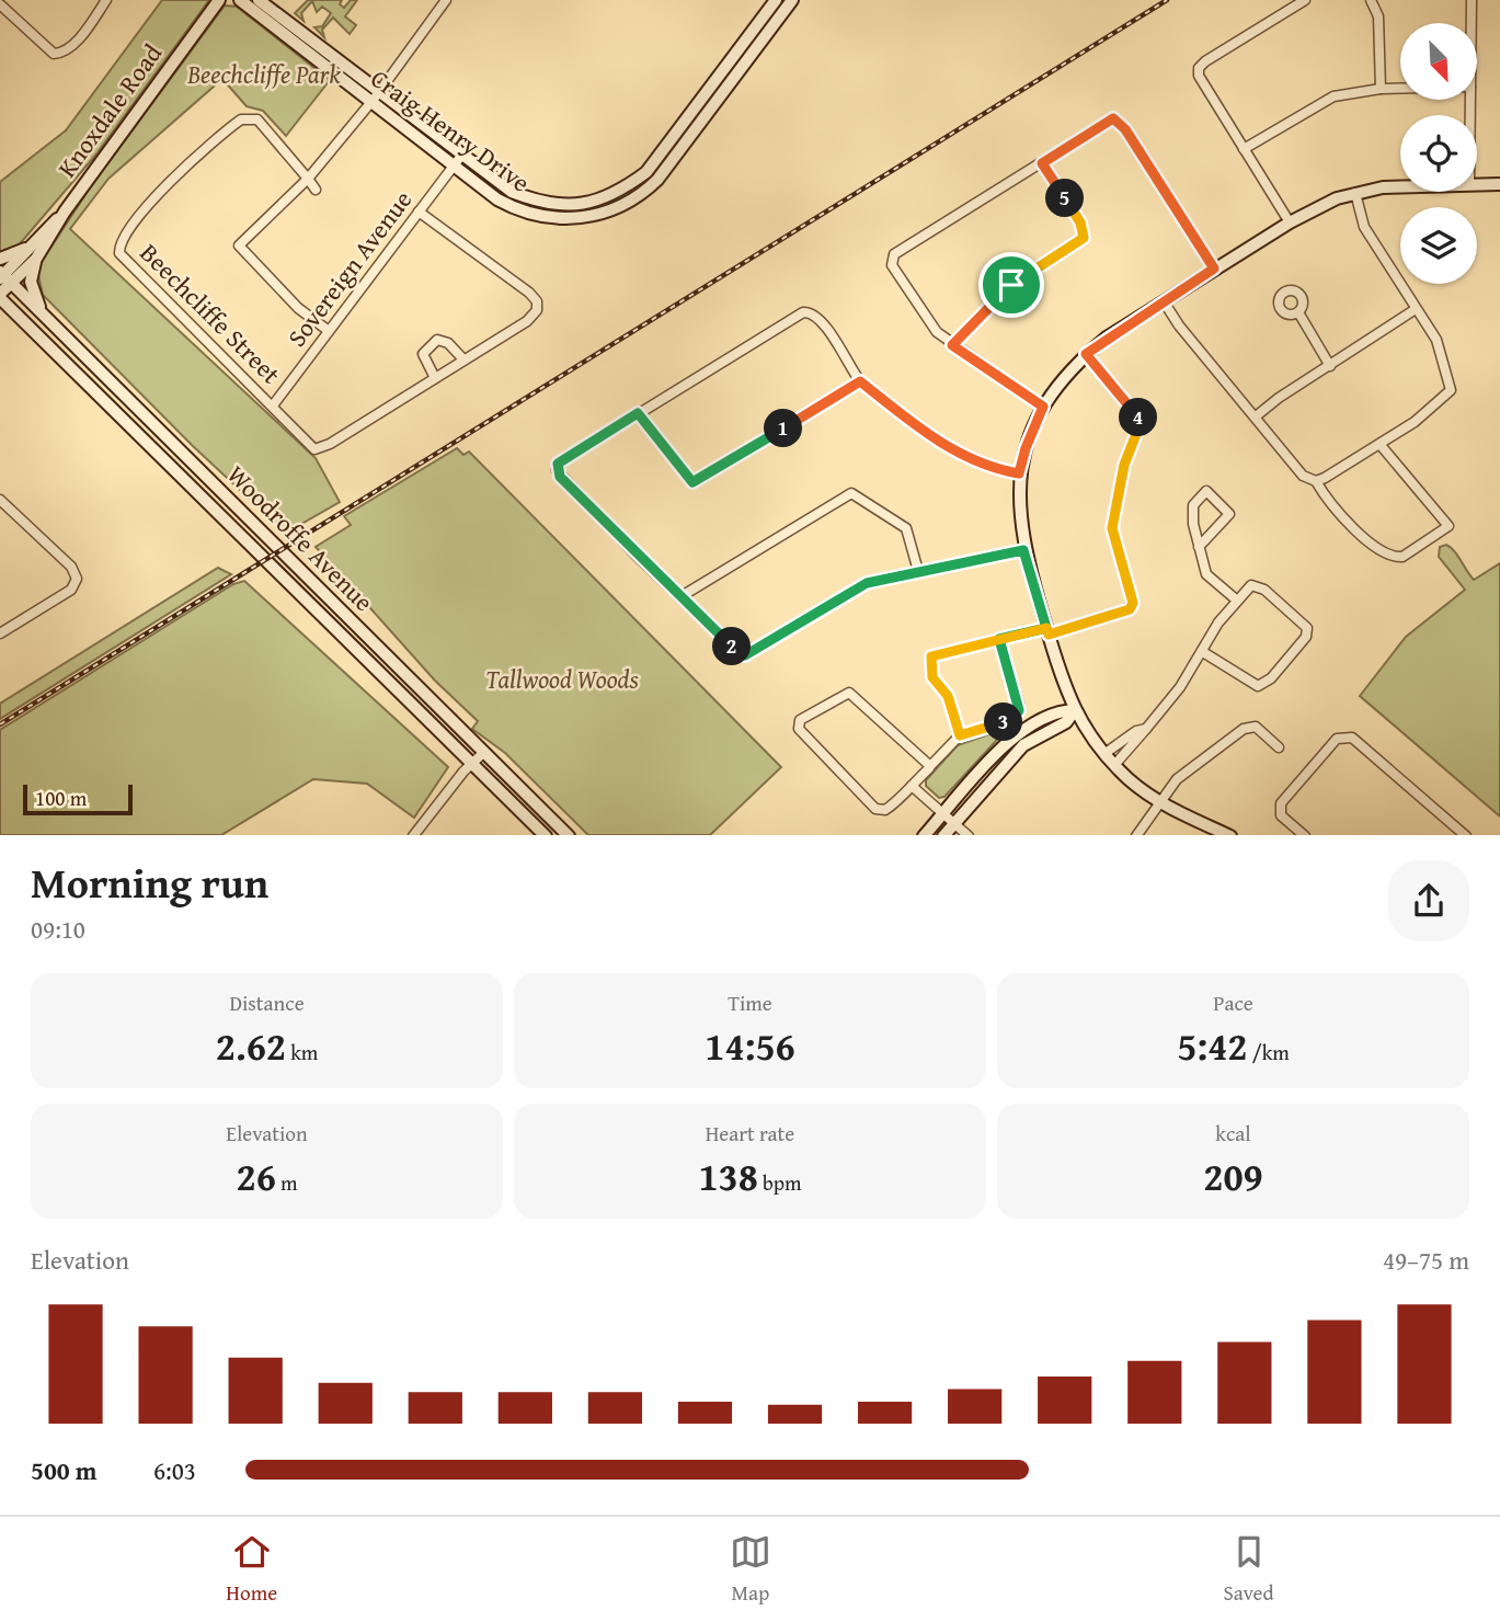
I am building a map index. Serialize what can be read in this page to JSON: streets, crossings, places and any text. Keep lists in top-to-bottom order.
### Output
{
  "streets": {
    "street": [
      "Knoxdale Road",
      "Craig Henry Drive",
      "Sovereign Avenue",
      "Beechcliffe Street",
      "Woodroffe Avenue"
    ]
  },
  "crossings": [
    ["Knoxdale Road", "Woodroffe Avenue"],
    ["Craig Henry Drive", "Sovereign Avenue"],
    ["Sovereign Avenue", "Beechcliffe Street"]
  ],
  "parks": ["Beechcliffe Park", "Tallwood Woods"],
  "scale_bar": "100 m",
  "north": "bottom right",
  "page": {
    "pins": [
      "5",
      "4",
      "1",
      "2",
      "3"
    ],
    "scale": "100 m",
    "heading": ["Morning run", "09:10"],
    "stats": [
      ["Distance", "2.62 km"],
      ["Time", "14:56"],
      ["Pace", "5:42 /km"],
      ["Elevation", "26 m"],
      ["Heart rate", "138 bpm"],
      ["kcal", "209"]
    ],
    "chart": ["Elevation", "49–75 m"],
    "list": [
      {
        "name": "500 m",
        "note": "6:03"
      }
    ],
    "tabs": ["Home", "Map", "Saved"]
  }
}
